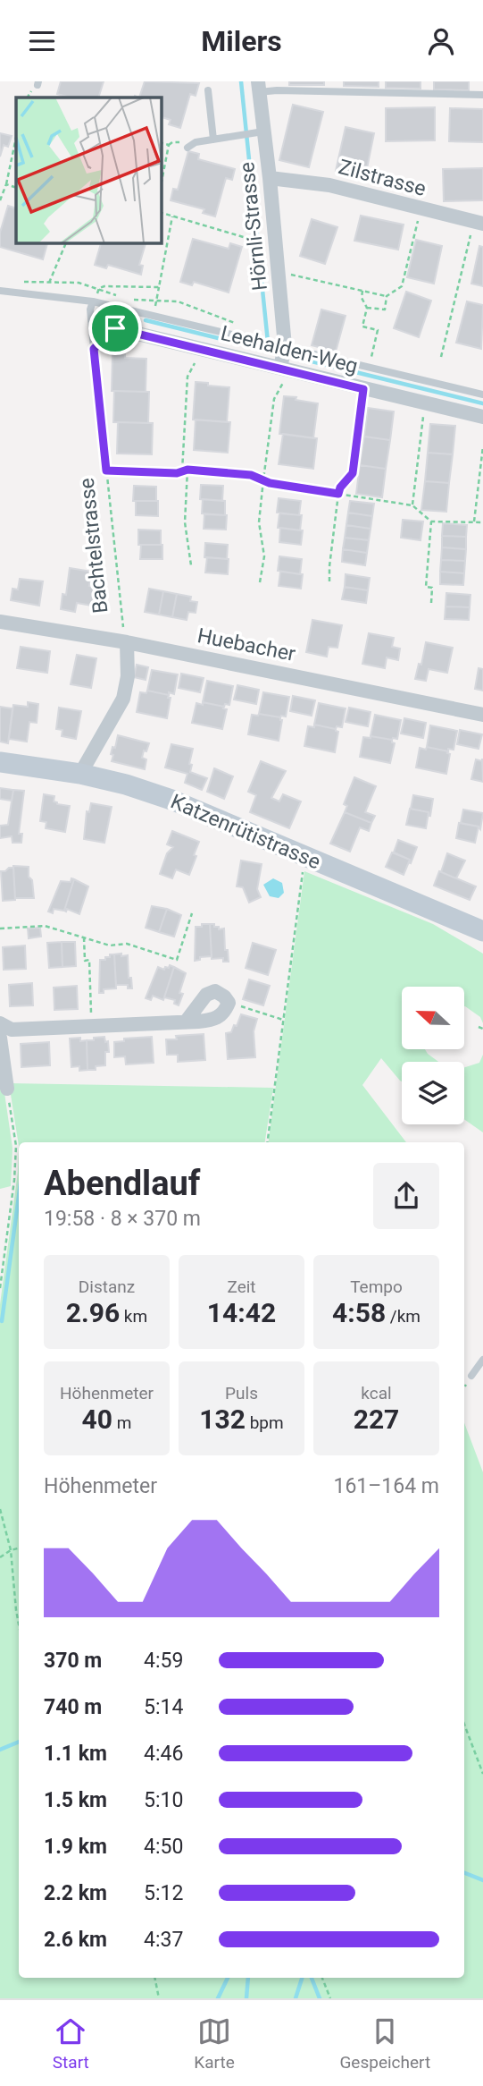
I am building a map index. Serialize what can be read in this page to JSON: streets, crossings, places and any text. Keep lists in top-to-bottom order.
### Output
{
  "streets": {
    "street": [
      "Zilstrasse",
      "Hörnli-Strasse",
      "Leehalden-Weg",
      "Huebacher",
      "Katzenrütistrasse"
    ],
    "path": ["Bachtelstrasse"]
  },
  "crossings": [
    ["Zilstrasse", "Hörnli-Strasse"],
    ["Hörnli-Strasse", "Leehalden-Weg"],
    ["Bachtelstrasse", "Huebacher"]
  ],
  "north": "left",
  "page": {
    "header": "Milers",
    "heading": ["Abendlauf", "19:58 · 8 × 370 m"],
    "stats": [
      ["Distanz", "2.96 km"],
      ["Zeit", "14:42"],
      ["Tempo", "4:58 /km"],
      ["Höhenmeter", "40 m"],
      ["Puls", "132 bpm"],
      ["kcal", "227"]
    ],
    "chart": ["Höhenmeter", "161–164 m"],
    "list": [
      {
        "name": "370 m",
        "note": "4:59"
      },
      {
        "name": "740 m",
        "note": "5:14"
      },
      {
        "name": "1.1 km",
        "note": "4:46"
      },
      {
        "name": "1.5 km",
        "note": "5:10"
      },
      {
        "name": "1.9 km",
        "note": "4:50"
      },
      {
        "name": "2.2 km",
        "note": "5:12"
      },
      {
        "name": "2.6 km",
        "note": "4:37"
      }
    ],
    "tabs": ["Start", "Karte", "Gespeichert"]
  }
}
